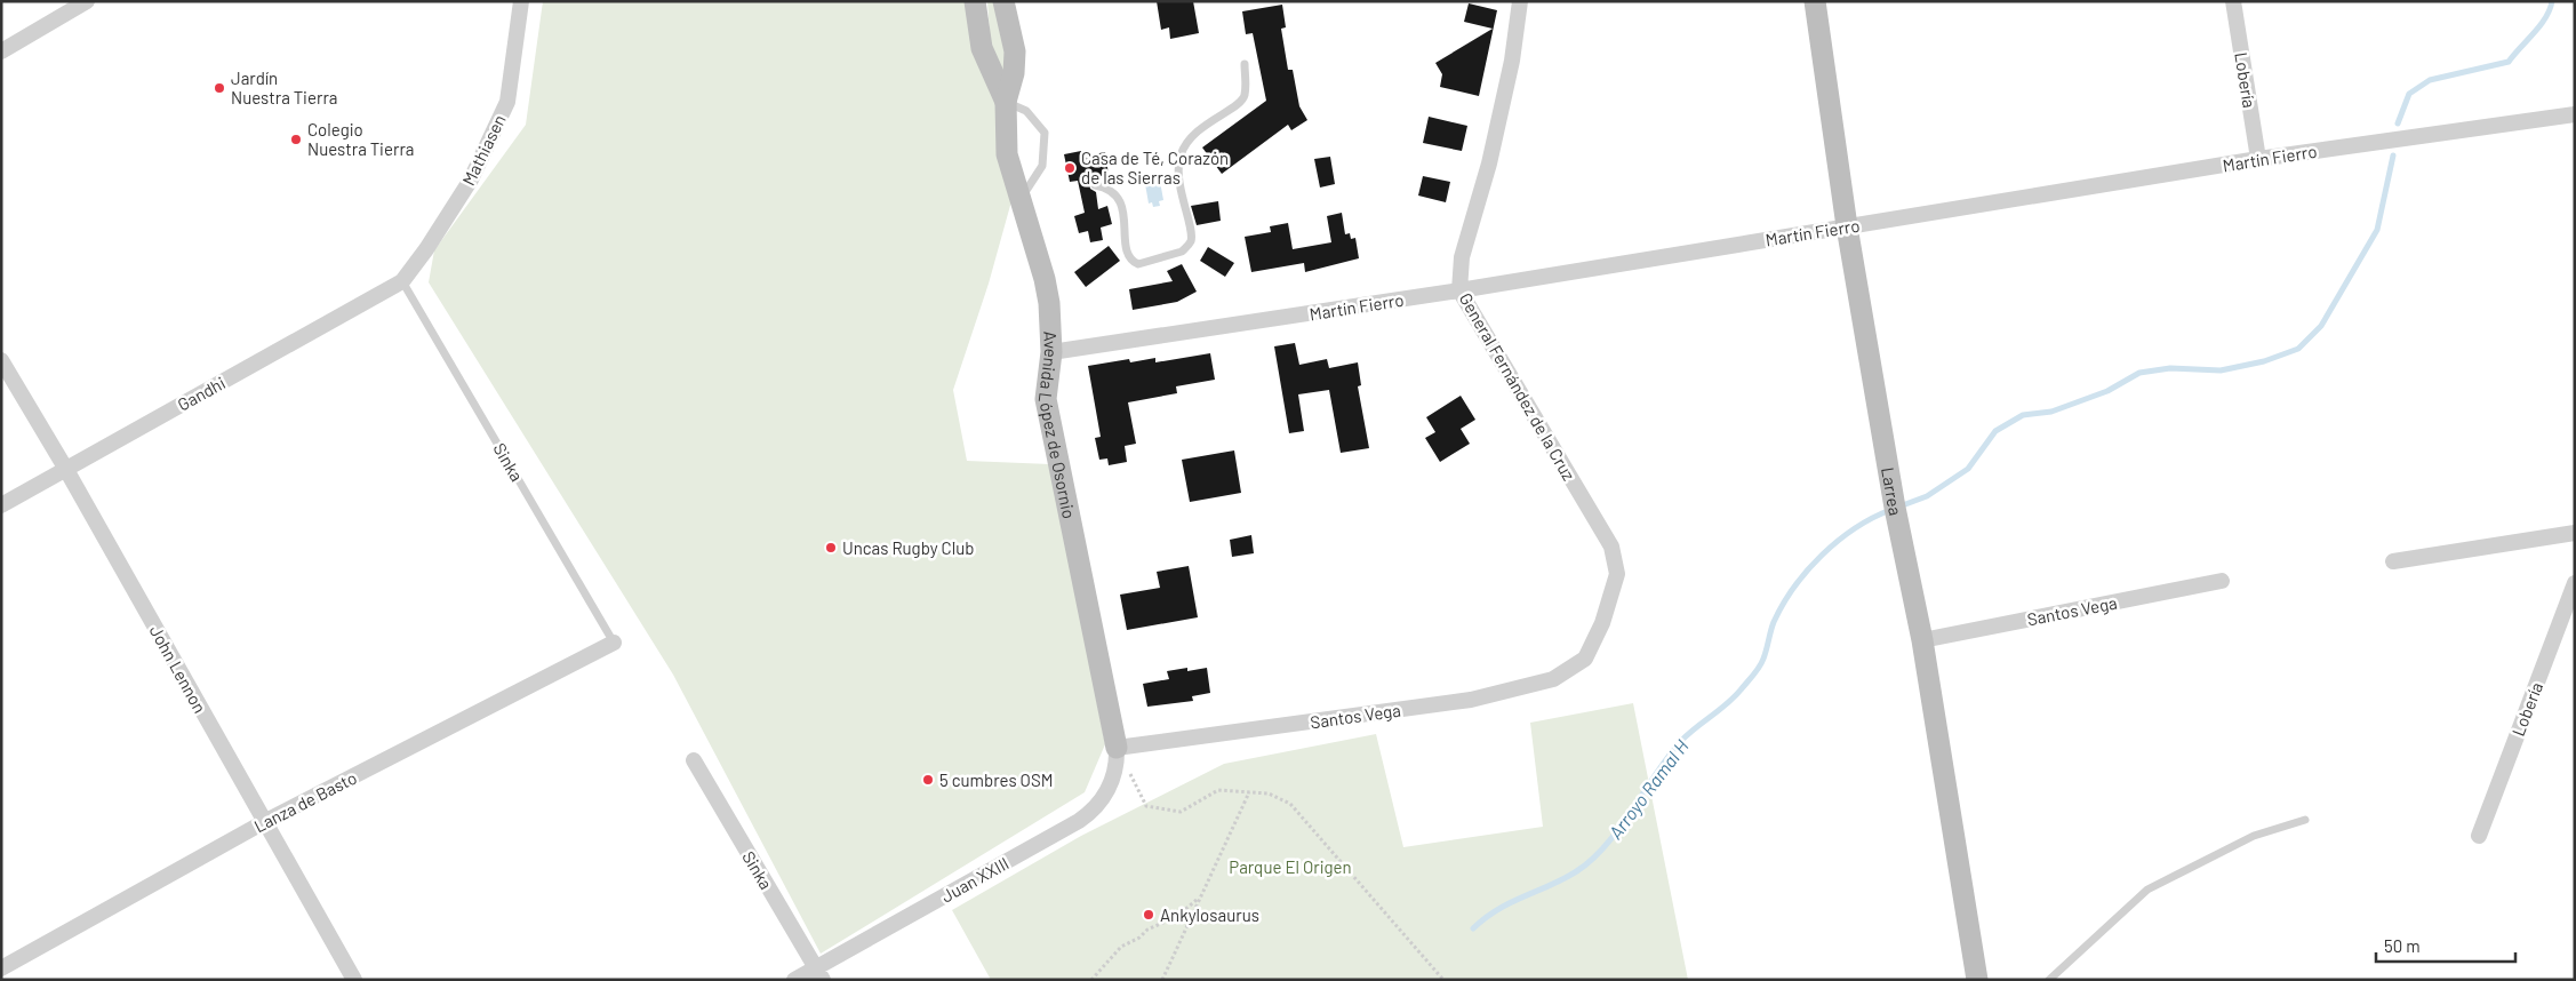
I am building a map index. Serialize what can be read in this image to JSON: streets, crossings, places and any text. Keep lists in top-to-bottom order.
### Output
{
  "streets": {
    "street": [
      "Lobería",
      "Mathiasen",
      "Martín Fierro",
      "General Fernández de la Cruz",
      "Gandhi",
      "Avenida López de Osornio",
      "Sinka",
      "Larrea",
      "Santos Vega",
      "John Lennon",
      "Lanza de Basto",
      "Juan XXIII"
    ]
  },
  "crossings": [
    ["Lobería", "Martín Fierro"],
    ["Mathiasen", "Gandhi"],
    ["Mathiasen", "Sinka"],
    ["Martín Fierro", "General Fernández de la Cruz"],
    ["Martín Fierro", "Avenida López de Osornio"],
    ["Martín Fierro", "Larrea"],
    ["General Fernández de la Cruz", "Santos Vega"],
    ["Gandhi", "Sinka"],
    ["Gandhi", "John Lennon"],
    ["Avenida López de Osornio", "Santos Vega"],
    ["Avenida López de Osornio", "Juan XXIII"],
    ["Sinka", "Lanza de Basto"],
    ["Sinka", "Juan XXIII"],
    ["Larrea", "Santos Vega"],
    ["Santos Vega", "Juan XXIII"],
    ["John Lennon", "Lanza de Basto"]
  ],
  "water": ["Arroyo Ramal H"],
  "parks": ["Parque El Origen"],
  "places": [
    "Jardín Nuestra Tierra",
    "Colegio Nuestra Tierra",
    "Casa de Té, Corazón de las Sierras",
    "Uncas Rugby Club",
    "5 cumbres OSM",
    "Ankylosaurus"
  ],
  "scale_bar": "50 m"
}
